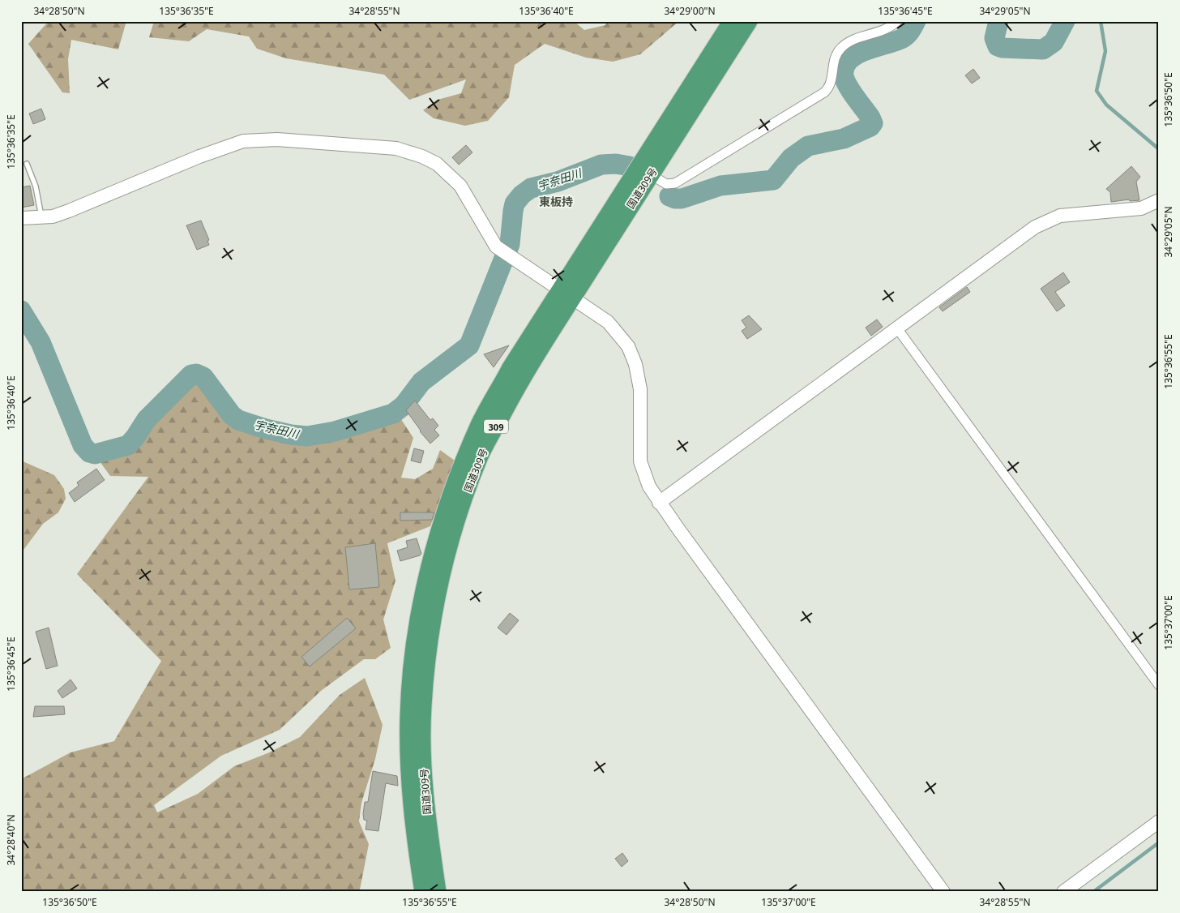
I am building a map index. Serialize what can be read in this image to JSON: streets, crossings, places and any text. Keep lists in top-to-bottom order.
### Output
{
  "streets": {
    "highway": ["国道309号", "309"]
  },
  "districts": ["東板持"],
  "water": ["宇奈田川"],
  "coordinates": [
    "34°28'50\"N",
    "135°36'35\"E",
    "34°28'55\"N",
    "135°36'40\"E",
    "34°29'00\"N",
    "135°36'45\"E",
    "34°29'05\"N",
    "135°36'50\"E",
    "135°36'55\"E",
    "135°37'00\"E",
    "34°28'40\"N"
  ]
}
